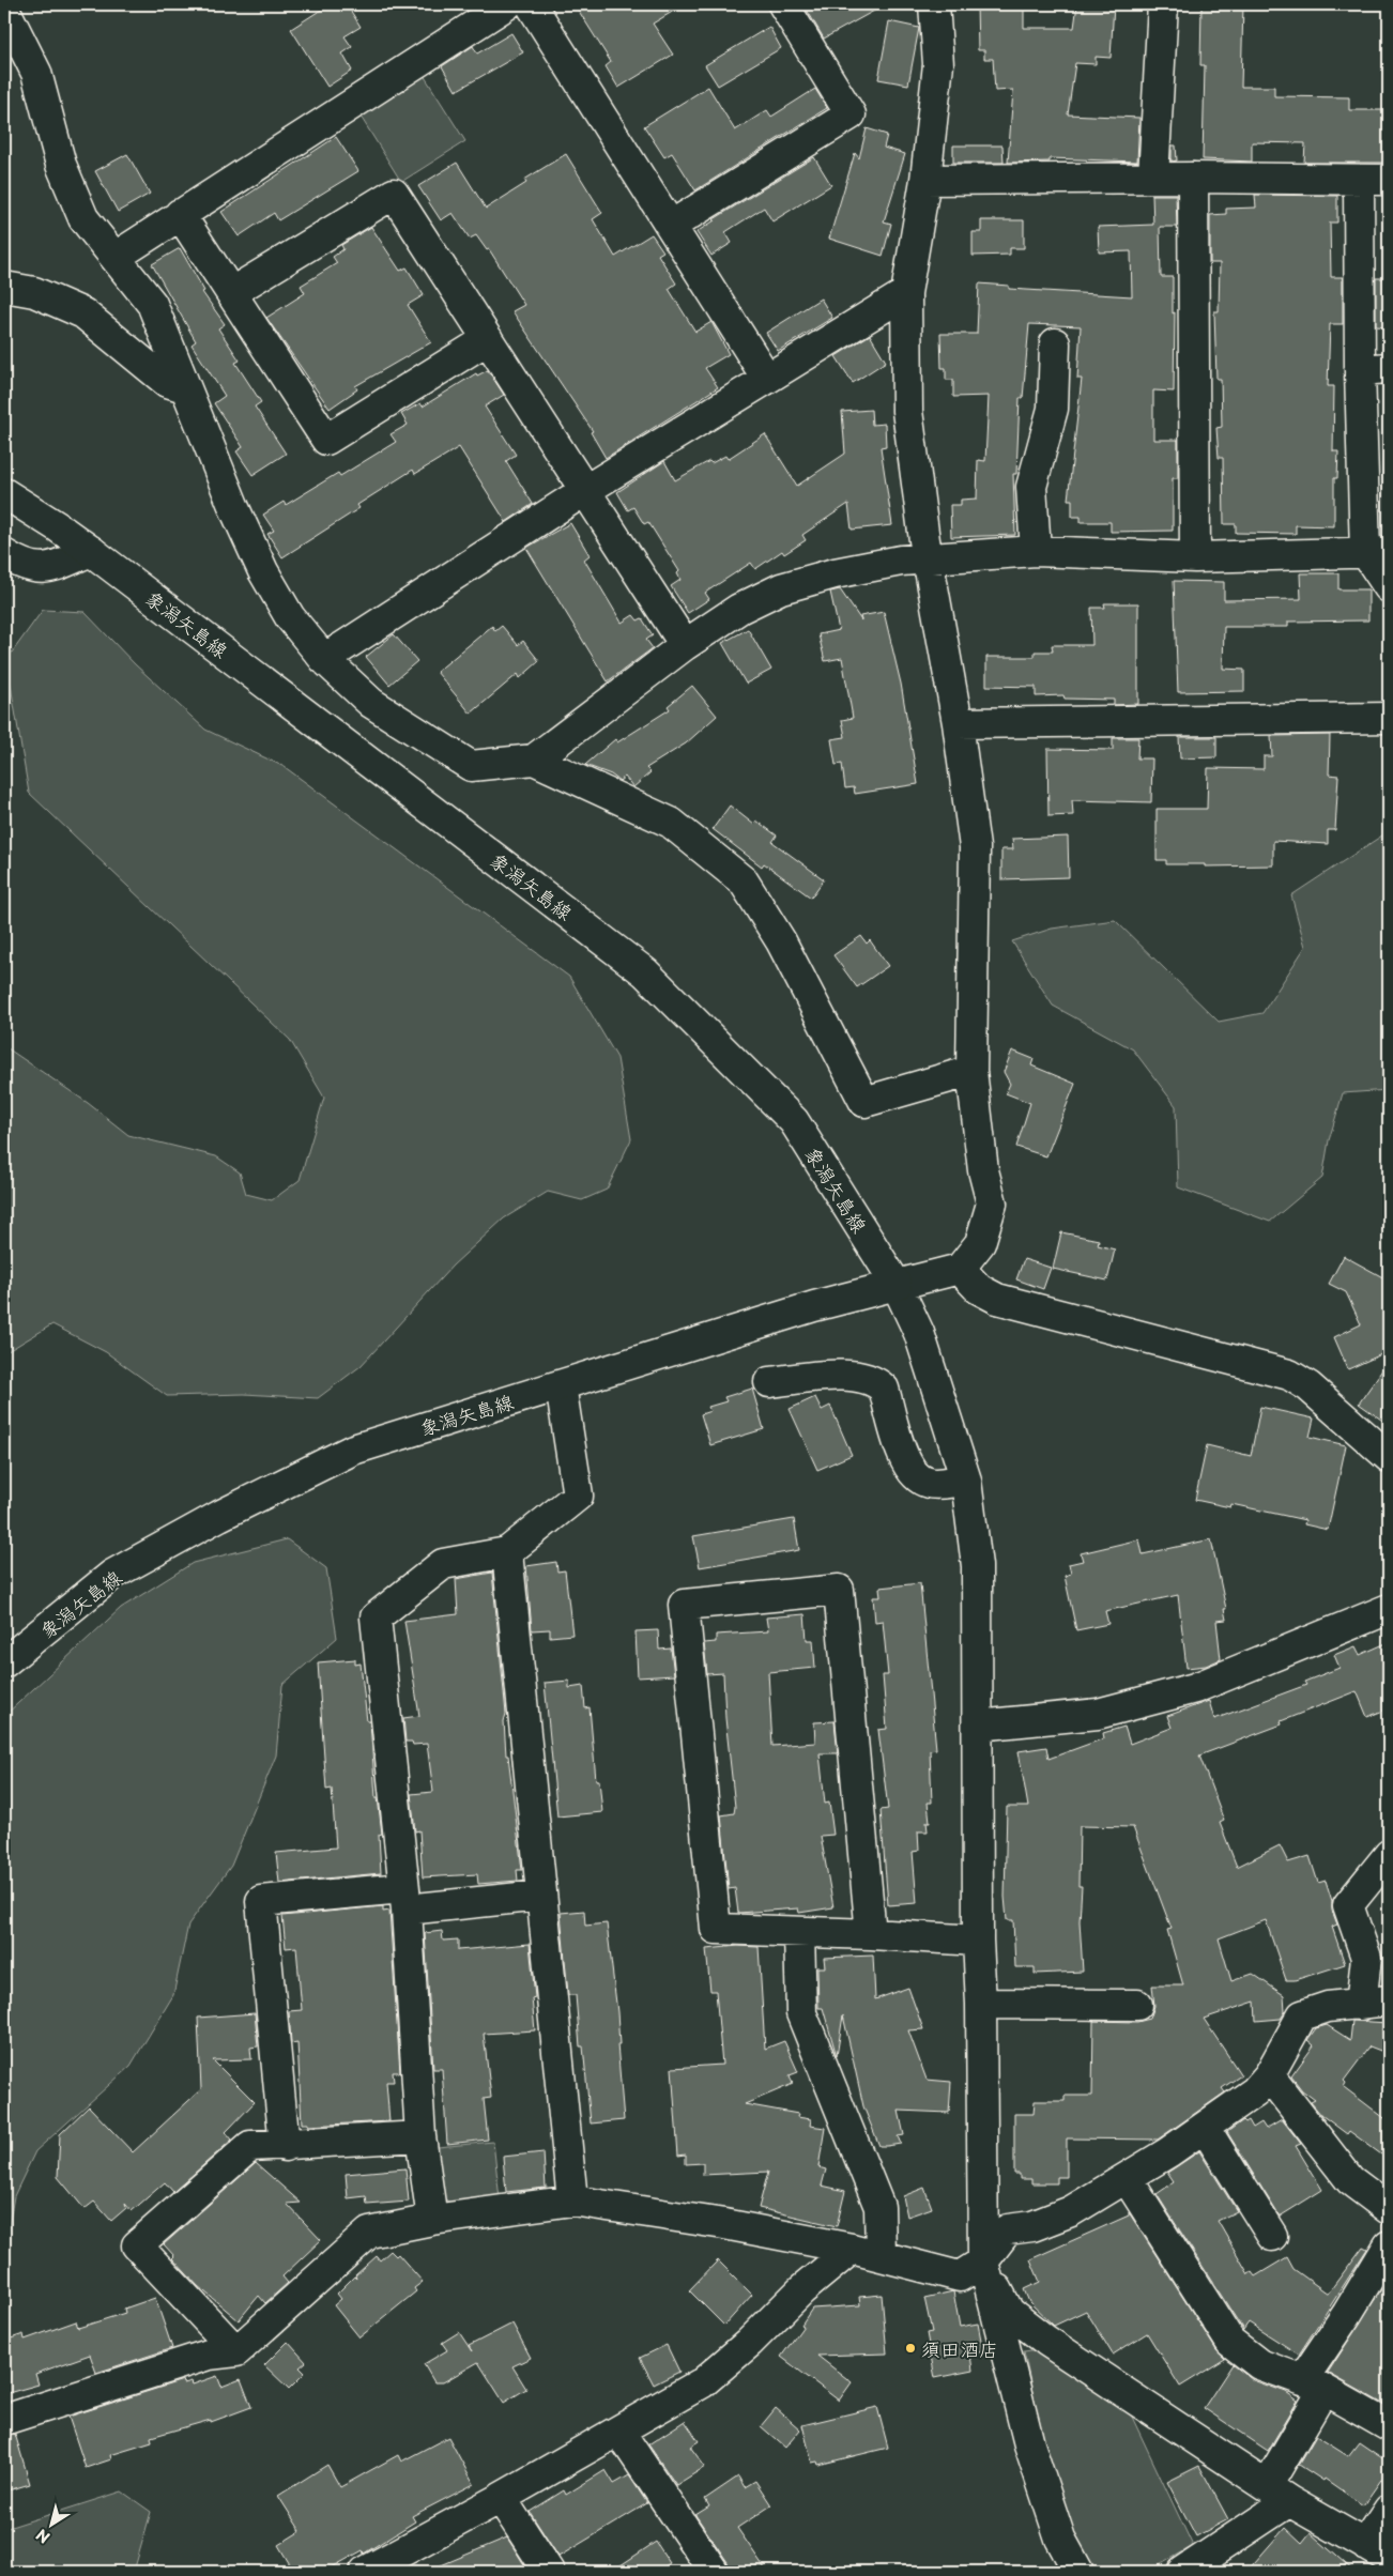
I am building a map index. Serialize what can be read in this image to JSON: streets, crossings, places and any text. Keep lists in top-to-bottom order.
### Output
{
  "streets": {
    "street": ["象潟矢島線"]
  },
  "places": ["須田酒店"],
  "north": "bottom left"
}
